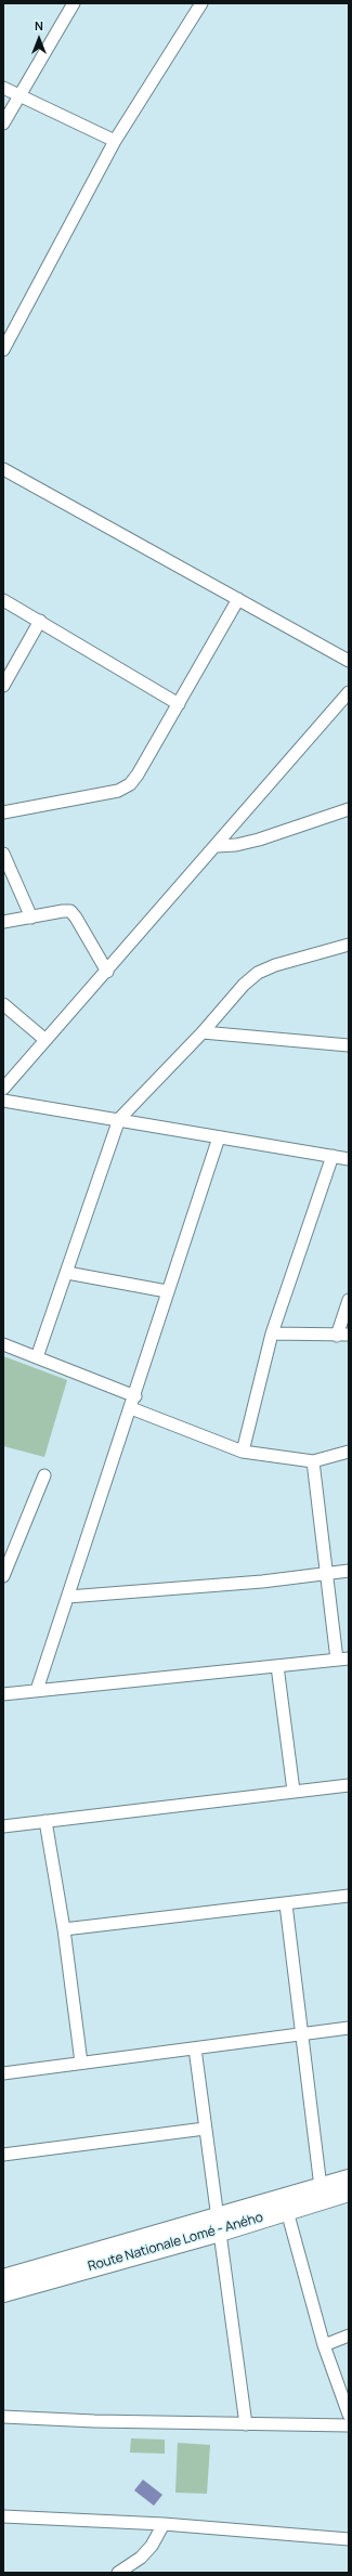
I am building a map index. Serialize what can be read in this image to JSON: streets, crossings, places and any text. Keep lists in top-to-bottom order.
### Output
{
  "streets": {
    "highway": ["Route Nationale Lomé - Aného"]
  },
  "north": "top"
}
